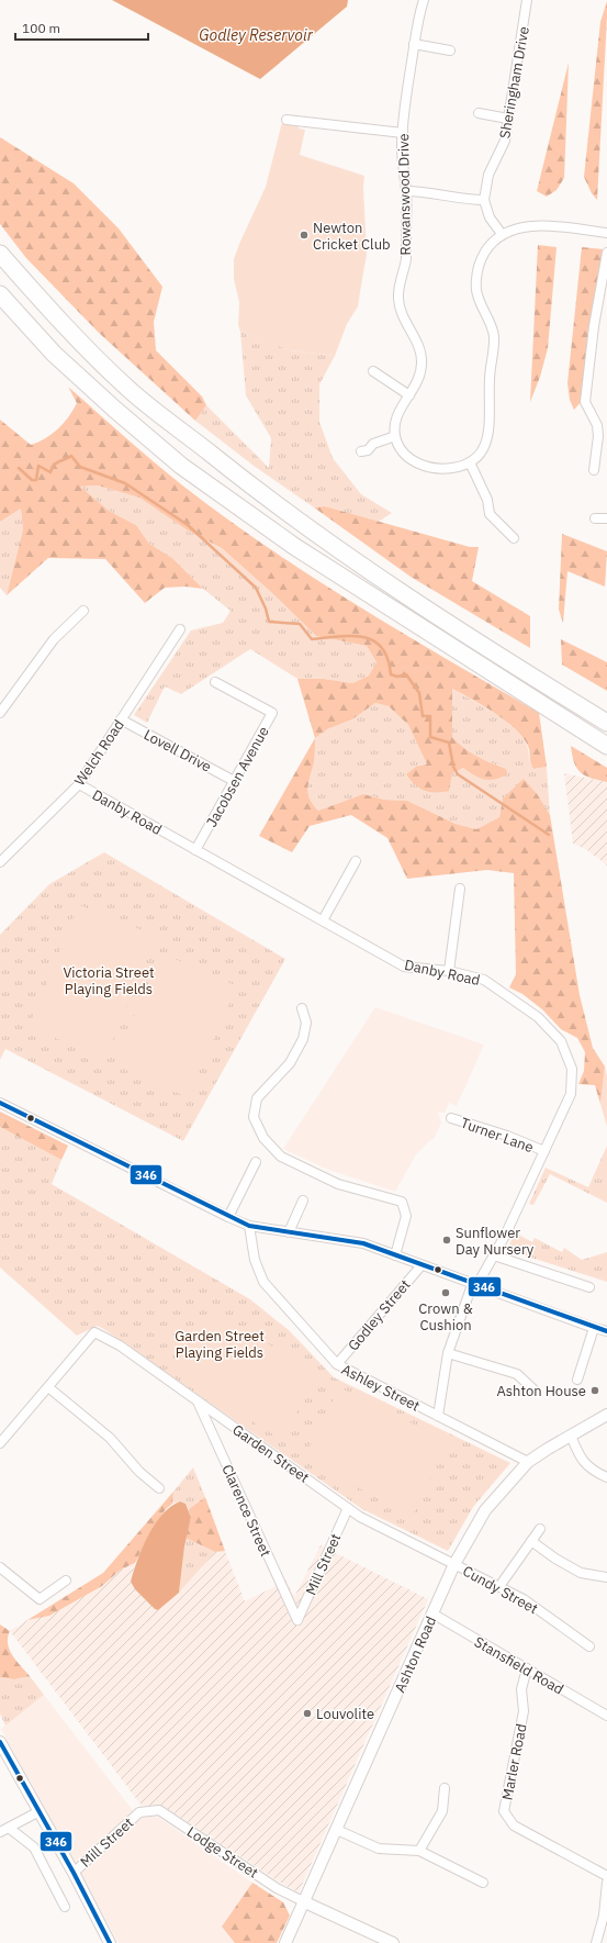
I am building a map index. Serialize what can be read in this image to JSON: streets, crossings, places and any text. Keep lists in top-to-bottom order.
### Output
{
  "streets": {
    "street": [
      "Sheringham Drive",
      "Rowanswood Drive",
      "Lovell Drive",
      "Welch Road",
      "Jacobsen Avenue",
      "Danby Road",
      "Turner Lane",
      "Godley Street",
      "Ashley Street",
      "Garden Street",
      "Clarence Street",
      "Mill Street",
      "Cundy Street",
      "Ashton Road",
      "Stansfield Road",
      "Marler Road",
      "Lodge Street"
    ]
  },
  "crossings": [
    ["Lovell Drive", "Welch Road"],
    ["Lovell Drive", "Jacobsen Avenue"],
    ["Welch Road", "Danby Road"],
    ["Jacobsen Avenue", "Danby Road"],
    ["Danby Road", "Turner Lane"],
    ["Danby Road", "Ashley Street"],
    ["Godley Street", "Ashley Street"],
    ["Ashley Street", "Ashton Road"],
    ["Garden Street", "Clarence Street"],
    ["Garden Street", "Mill Street"],
    ["Garden Street", "Cundy Street"],
    ["Garden Street", "Ashton Road"],
    ["Clarence Street", "Mill Street"],
    ["Mill Street", "Lodge Street"],
    ["Cundy Street", "Ashton Road"],
    ["Ashton Road", "Stansfield Road"],
    ["Ashton Road", "Lodge Street"],
    ["Stansfield Road", "Marler Road"]
  ],
  "water": ["Godley Reservoir"],
  "parks": ["Victoria Street Playing Fields", "Garden Street Playing Fields"],
  "places": [
    "Newton Cricket Club",
    "Sunflower Day Nursery",
    "Crown & Cushion",
    "Ashton House",
    "Louvolite"
  ],
  "lines": ["transit line 346"],
  "scale_bar": "100 m"
}
